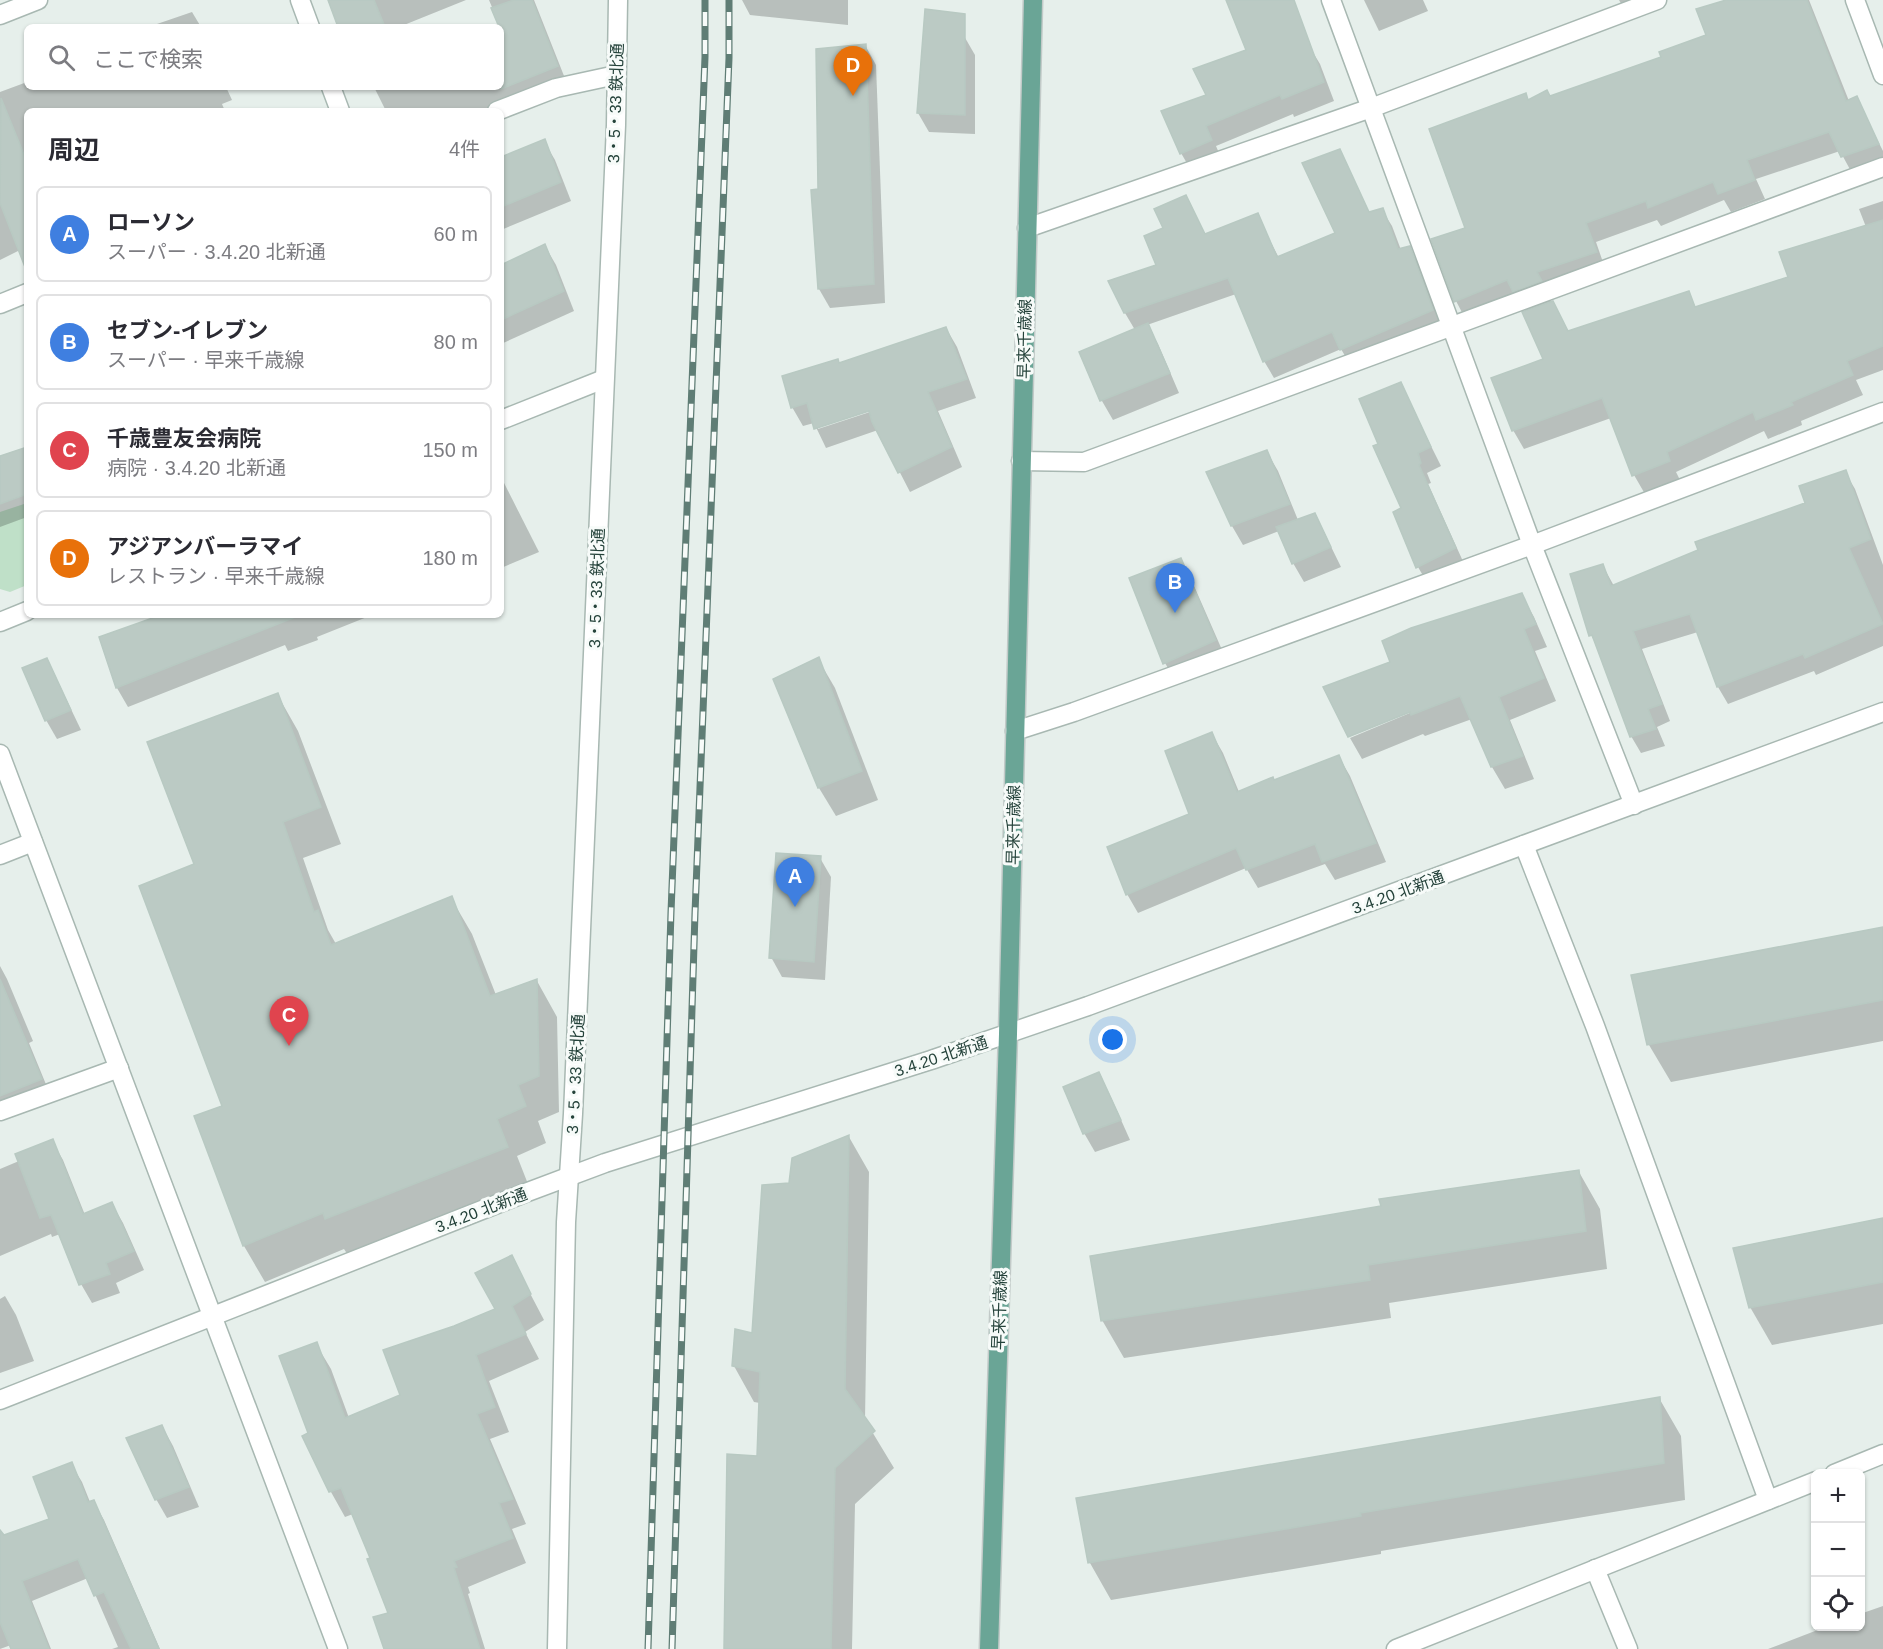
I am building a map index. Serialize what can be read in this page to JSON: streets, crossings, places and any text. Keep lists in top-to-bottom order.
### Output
{
  "streets": {
    "main road": ["早来千歳線"],
    "street": ["3・5・33 鉄北通", "3.4.20 北新通"]
  },
  "crossings": [
    ["3・5・33 鉄北通", "3.4.20 北新通"],
    ["早来千歳線", "3.4.20 北新通"]
  ],
  "page": {
    "search": "ここで検索",
    "pins": [
      "D",
      "B",
      "A",
      "C"
    ],
    "heading": ["周辺", "4件"],
    "list": [
      {
        "mark": "A",
        "name": "ローソン",
        "note": "スーパー · 3.4.20 北新通",
        "value": "60 m"
      },
      {
        "mark": "B",
        "name": "セブン-イレブン",
        "note": "スーパー · 早来千歳線",
        "value": "80 m"
      },
      {
        "mark": "C",
        "name": "千歳豊友会病院",
        "note": "病院 · 3.4.20 北新通",
        "value": "150 m"
      },
      {
        "mark": "D",
        "name": "アジアンバーラマイ",
        "note": "レストラン · 早来千歳線",
        "value": "180 m"
      }
    ],
    "map_buttons": ["+", "−"]
  }
}
